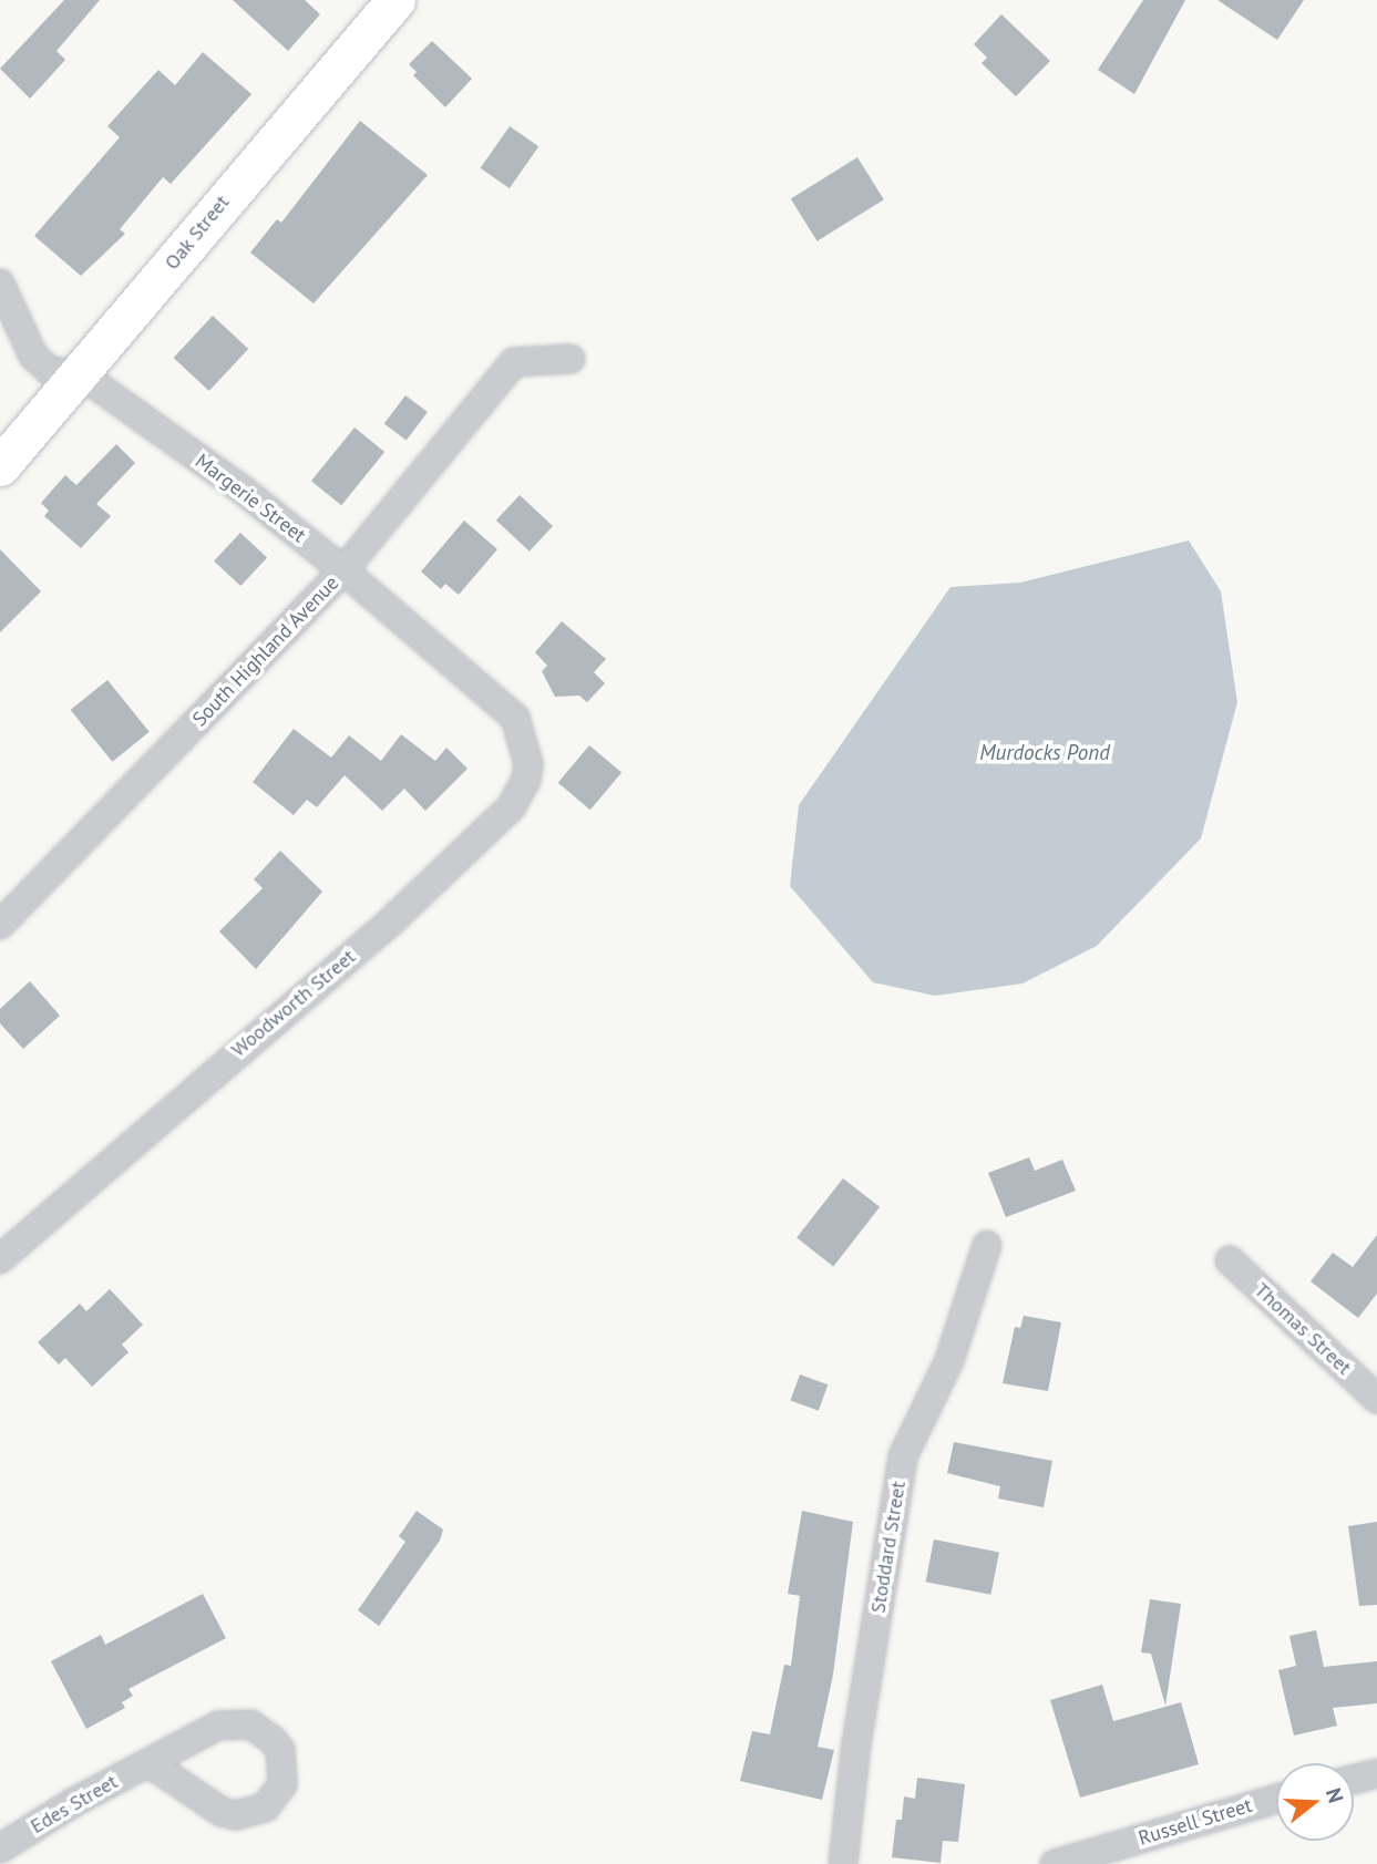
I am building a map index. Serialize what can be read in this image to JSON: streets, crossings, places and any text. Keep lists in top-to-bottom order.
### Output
{
  "streets": {
    "main road": ["Oak Street"],
    "street": [
      "Margerie Street",
      "South Highland Avenue",
      "Woodworth Street",
      "Thomas Street",
      "Stoddard Street",
      "Edes Street",
      "Russell Street"
    ]
  },
  "crossings": [
    ["Oak Street", "Margerie Street"],
    ["Margerie Street", "South Highland Avenue"],
    ["Margerie Street", "Woodworth Street"]
  ],
  "water": ["Murdocks Pond"],
  "north": "right"
}
